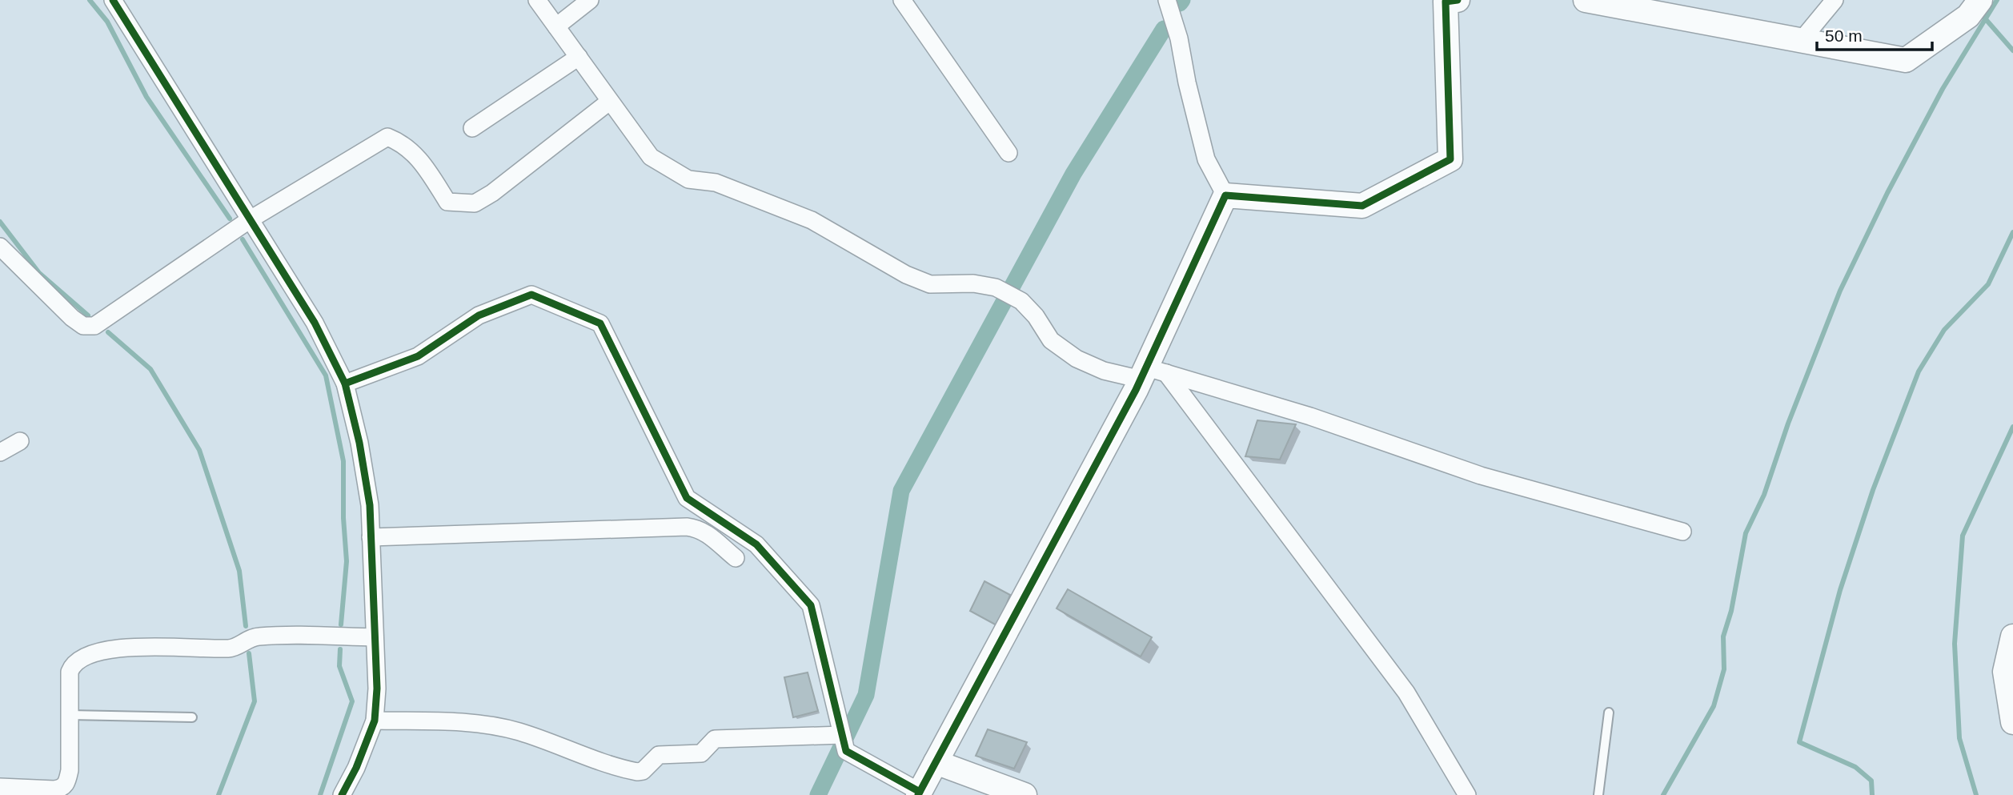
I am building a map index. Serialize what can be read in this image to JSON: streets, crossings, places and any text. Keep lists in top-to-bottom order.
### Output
{
  "scale_bar": "50 m"
}
